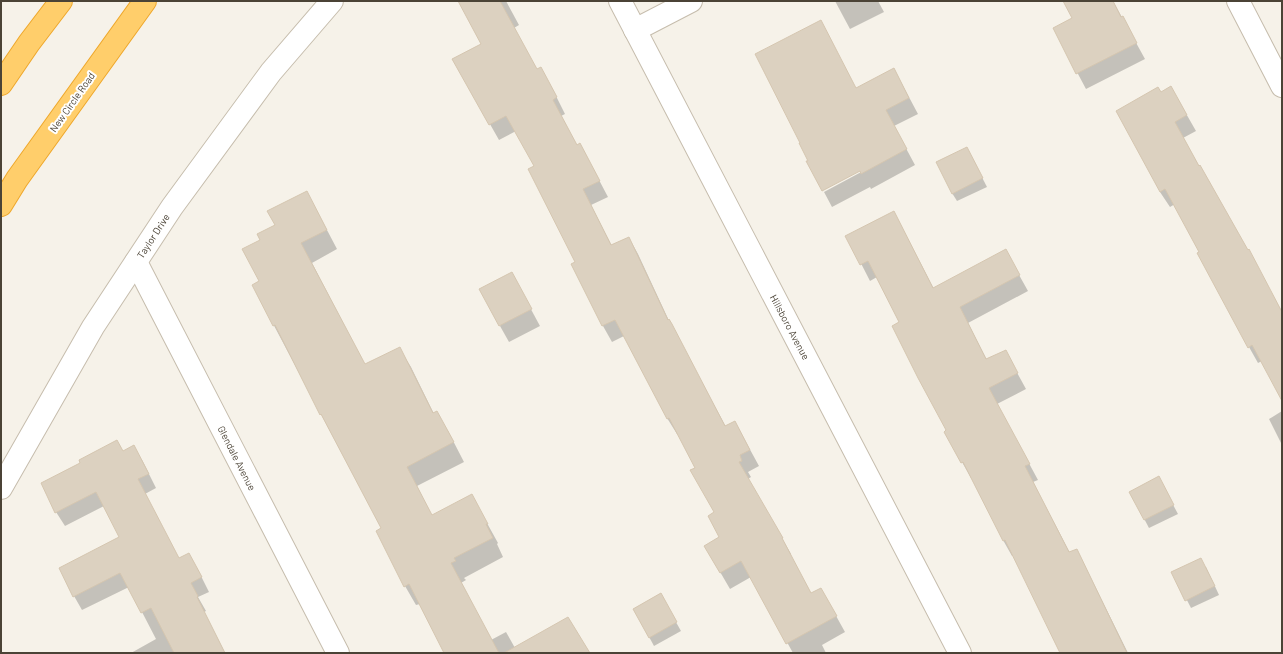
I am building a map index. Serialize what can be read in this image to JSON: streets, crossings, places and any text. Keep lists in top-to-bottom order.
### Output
{
  "streets": {
    "highway": ["New Circle Road"],
    "street": ["Taylor Drive", "Hillsboro Avenue", "Glendale Avenue"]
  },
  "crossings": [
    ["Taylor Drive", "Glendale Avenue"]
  ]
}
